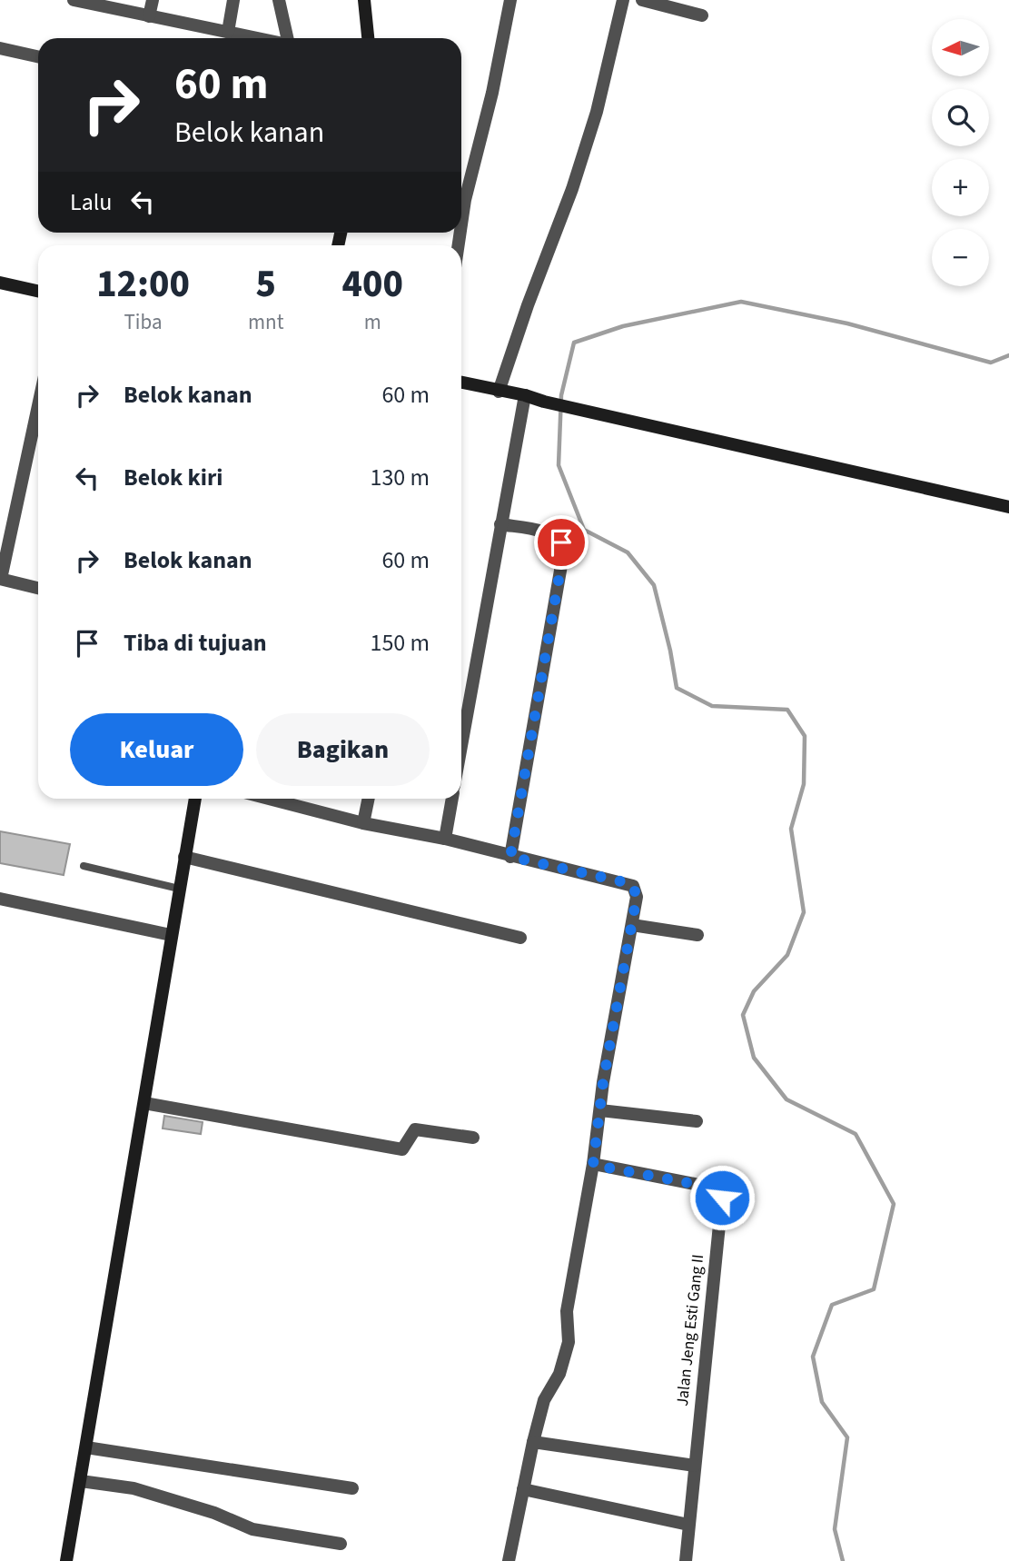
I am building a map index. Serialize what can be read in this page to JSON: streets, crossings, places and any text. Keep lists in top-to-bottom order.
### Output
{
  "streets": {
    "street": ["Jalan Jeng Esti Gang II"]
  },
  "north": "left",
  "page": {
    "map_buttons": ["+", "−"],
    "turn": ["60 m", "Belok kanan"],
    "then": "Lalu",
    "eta": [
      "12:00",
      "Tiba",
      "5",
      "mnt",
      "400",
      "m"
    ],
    "list": [
      {
        "name": "Belok kanan",
        "value": "60 m"
      },
      {
        "name": "Belok kiri",
        "value": "130 m"
      },
      {
        "name": "Belok kanan",
        "value": "60 m"
      },
      {
        "name": "Tiba di tujuan",
        "value": "150 m"
      }
    ],
    "buttons": ["Keluar", "Bagikan"]
  }
}
